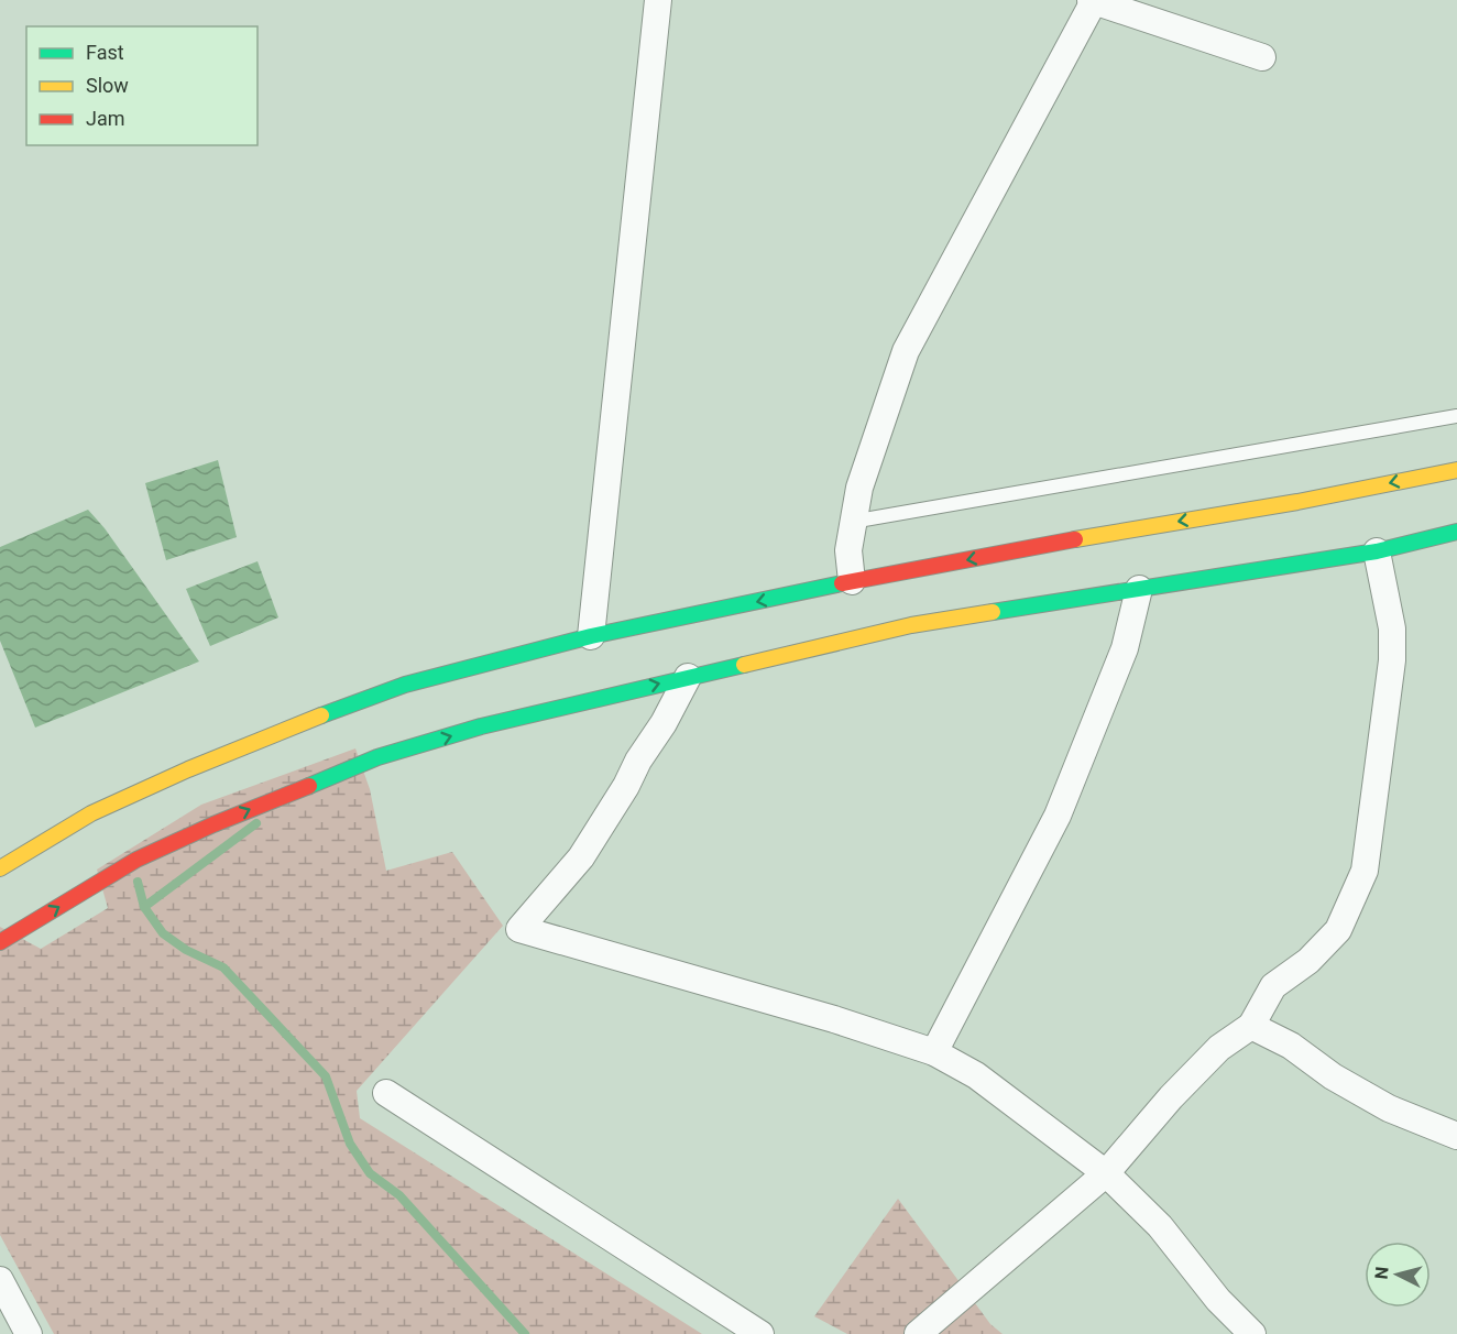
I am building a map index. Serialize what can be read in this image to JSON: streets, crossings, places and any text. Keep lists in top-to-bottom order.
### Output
{
  "legend": ["Fast", "Slow", "Jam"],
  "north": "left"
}
